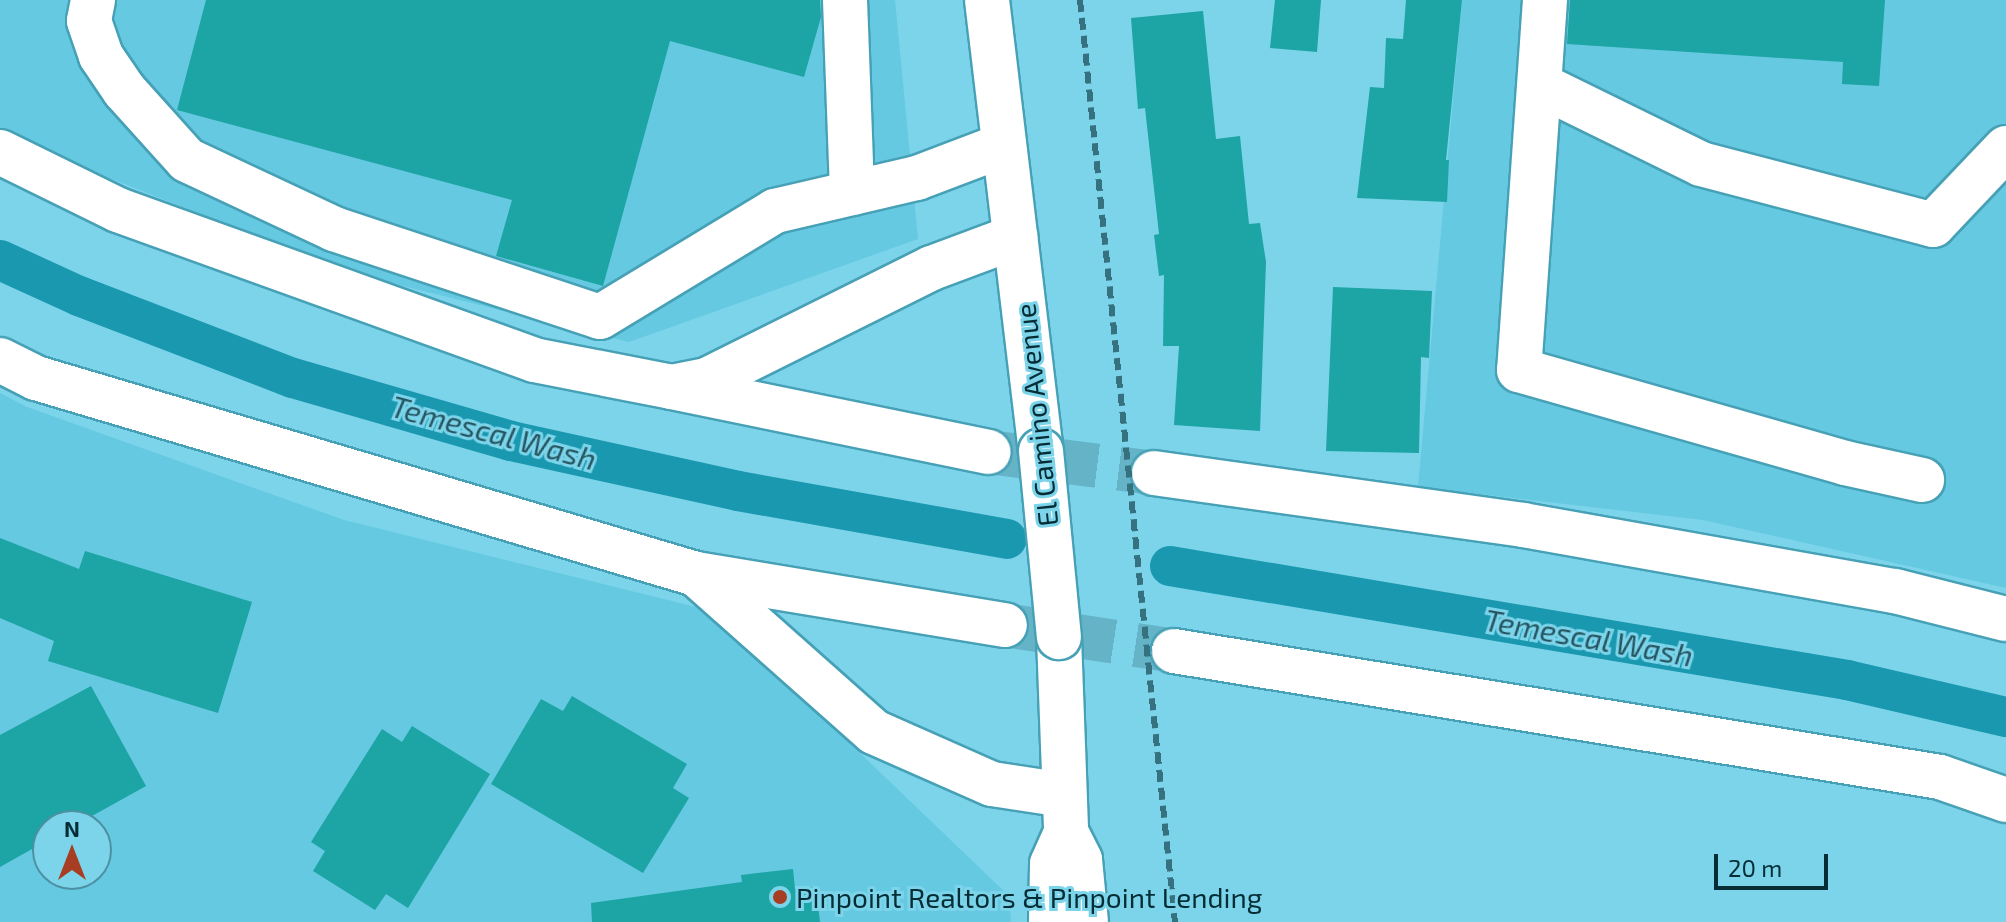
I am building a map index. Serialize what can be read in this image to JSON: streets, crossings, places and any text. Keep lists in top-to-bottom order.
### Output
{
  "streets": {
    "street": ["El Camino Avenue"]
  },
  "water": ["Temescal Wash"],
  "places": ["Pinpoint Realtors & Pinpoint Lending"],
  "scale_bar": "20 m",
  "north": "top"
}
